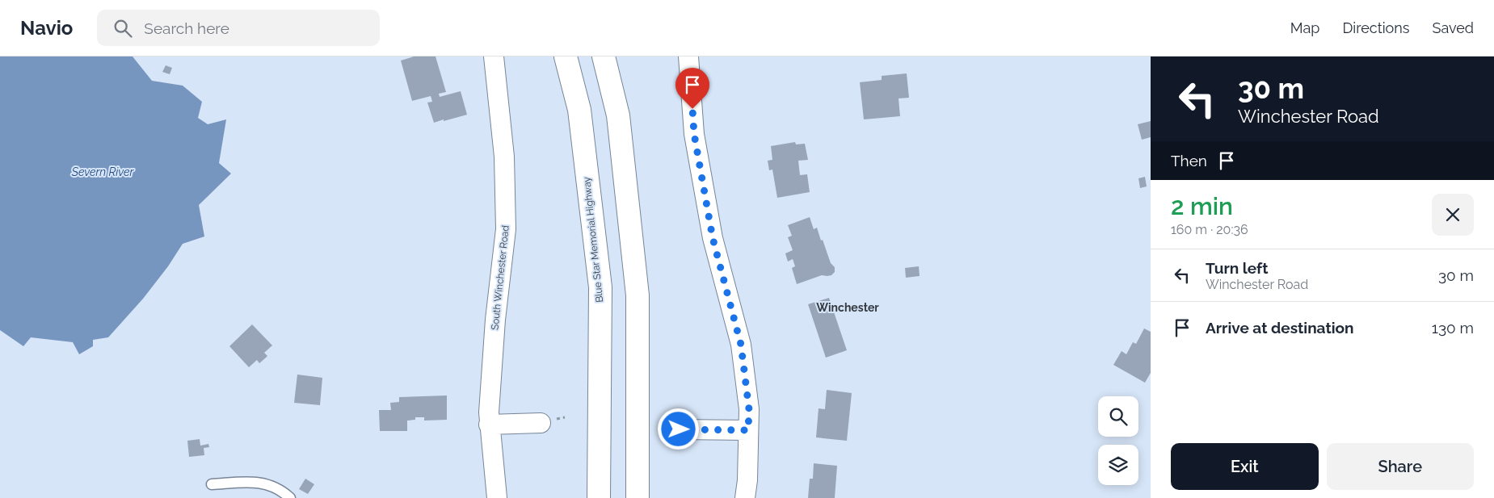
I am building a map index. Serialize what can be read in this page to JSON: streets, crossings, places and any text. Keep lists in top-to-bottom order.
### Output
{
  "streets": {
    "highway": ["Blue Star Memorial Highway"],
    "street": ["South Winchester Road"]
  },
  "districts": ["Winchester"],
  "water": ["Severn River"],
  "page": {
    "header": "Navio",
    "search": "Search here",
    "nav": ["Map", "Directions", "Saved"],
    "turn": ["30 m", "Winchester Road"],
    "then": "Then",
    "heading": ["2 min", "160 m · 20:36"],
    "list": [
      {
        "name": "Turn left",
        "note": "Winchester Road",
        "value": "30 m"
      },
      {
        "name": "Arrive at destination",
        "value": "130 m"
      }
    ],
    "buttons": ["Exit", "Share"]
  }
}
